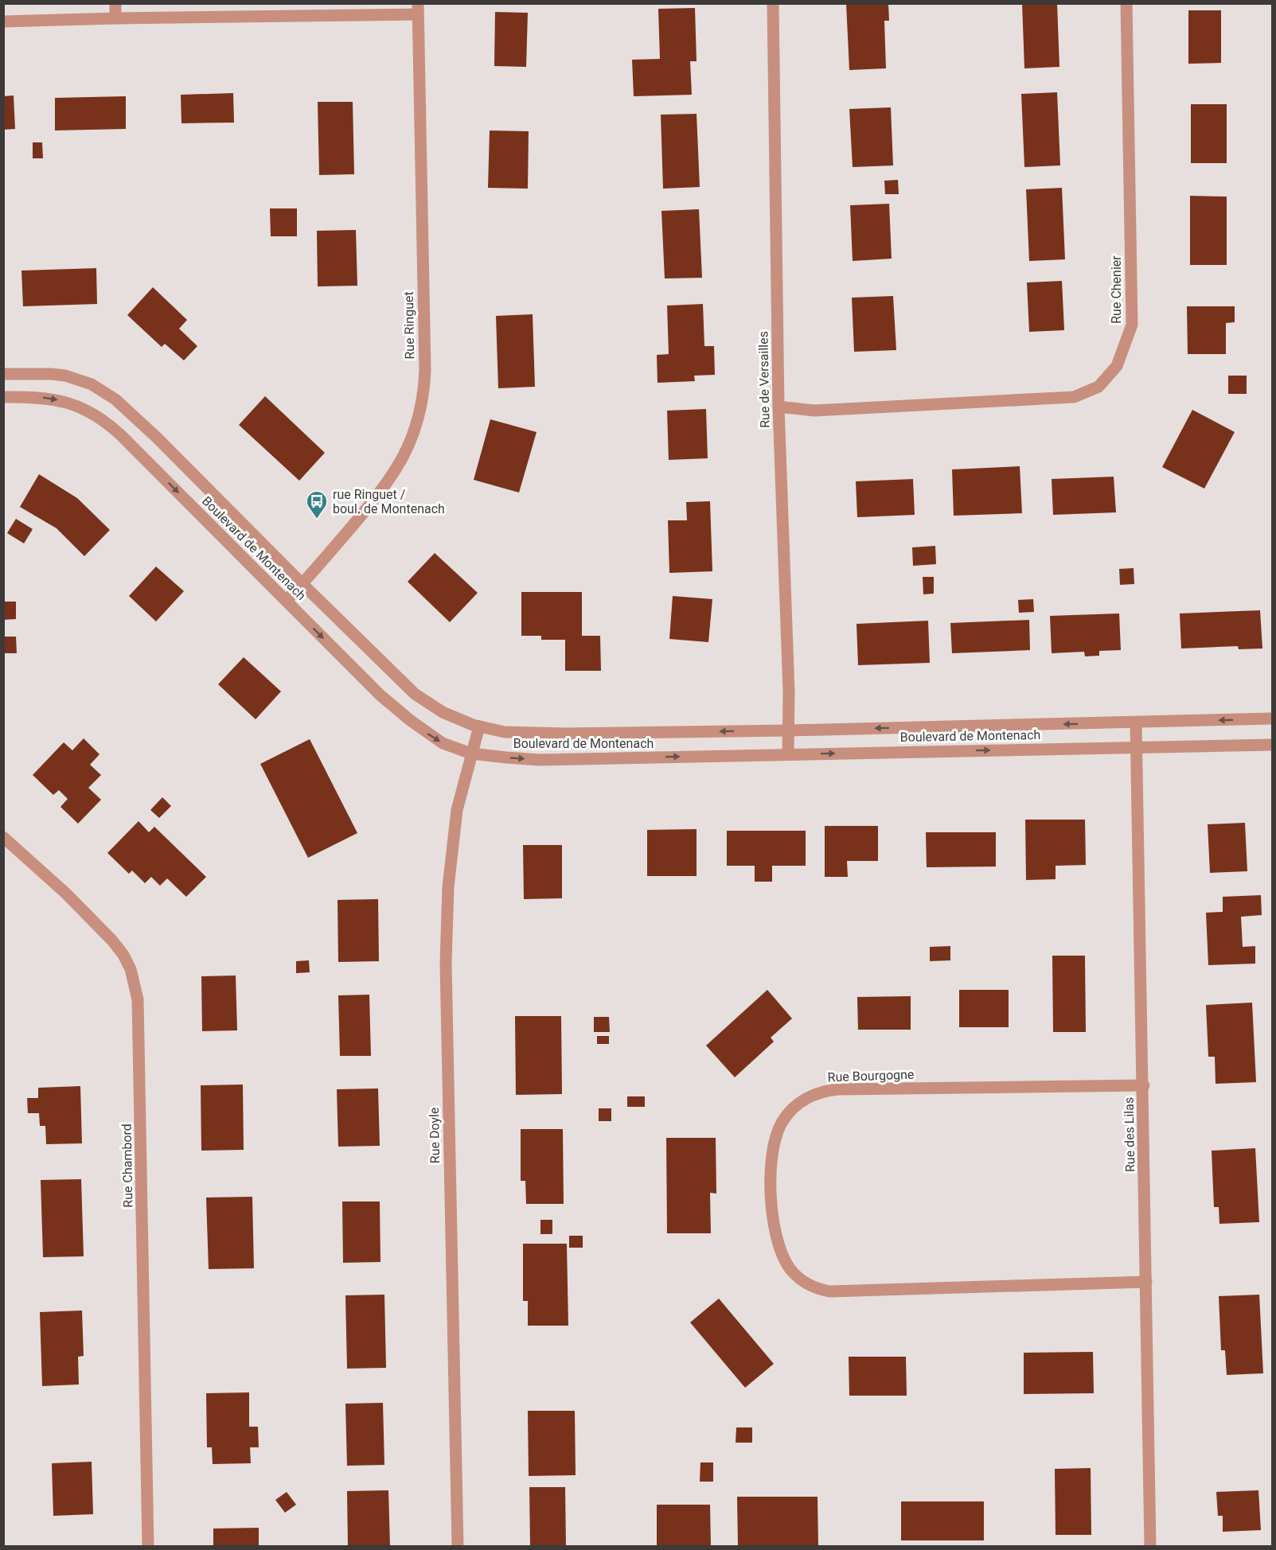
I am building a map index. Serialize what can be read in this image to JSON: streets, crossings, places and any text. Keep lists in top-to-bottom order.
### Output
{
  "streets": {
    "street": [
      "Rue Chenier",
      "Rue Ringuet",
      "Rue de Versailles",
      "Boulevard de Montenach",
      "Rue Bourgogne",
      "Rue des Lilas",
      "Rue Doyle",
      "Rue Chambord"
    ]
  },
  "crossings": [
    ["Rue Chenier", "Rue de Versailles"],
    ["Rue Ringuet", "Boulevard de Montenach"],
    ["Rue de Versailles", "Boulevard de Montenach"],
    ["Boulevard de Montenach", "Rue des Lilas"],
    ["Boulevard de Montenach", "Rue Doyle"],
    ["Rue Bourgogne", "Rue des Lilas"]
  ],
  "places": {
    "bus stop": ["rue Ringuet / boul. de Montenach"]
  }
}
